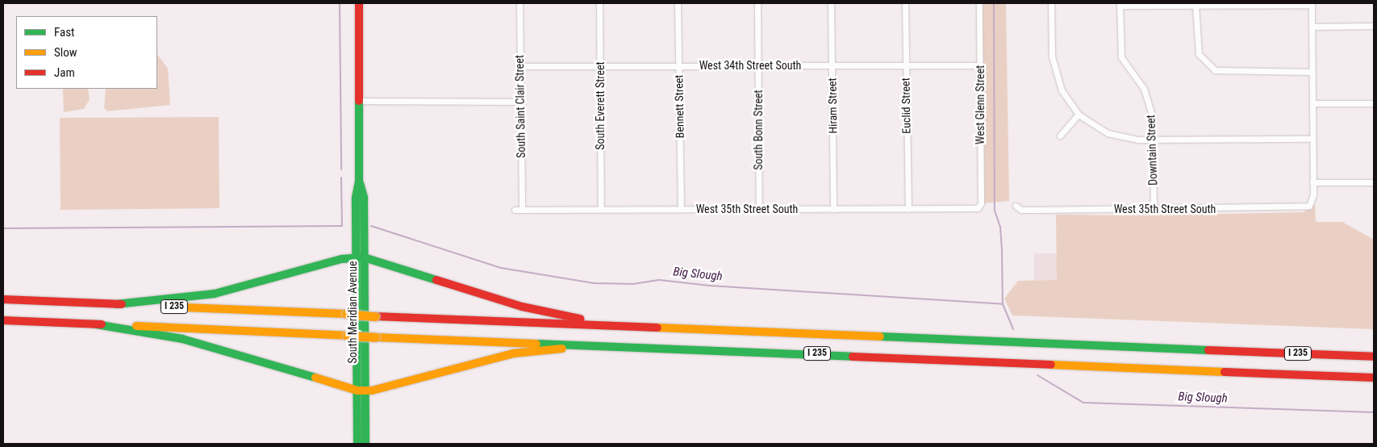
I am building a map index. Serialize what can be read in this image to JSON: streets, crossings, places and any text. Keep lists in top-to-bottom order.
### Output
{
  "streets": {
    "main road": ["I 235", "South Meridian Avenue"],
    "street": [
      "West 34th Street South",
      "West Glenn Street",
      "South Everett Street",
      "Hiram Street",
      "Euclid Street",
      "South Saint Clair Street",
      "Bennett Street",
      "South Bonn Street",
      "Downtain Street",
      "West 35th Street South"
    ]
  },
  "crossings": [
    ["West 34th Street South", "West Glenn Street"],
    ["West 34th Street South", "South Everett Street"],
    ["West 34th Street South", "Hiram Street"],
    ["West 34th Street South", "Euclid Street"],
    ["West 34th Street South", "South Saint Clair Street"],
    ["West 34th Street South", "Bennett Street"],
    ["West 34th Street South", "South Bonn Street"],
    ["West Glenn Street", "West 35th Street South"],
    ["South Everett Street", "West 35th Street South"],
    ["Hiram Street", "West 35th Street South"],
    ["Euclid Street", "West 35th Street South"],
    ["South Saint Clair Street", "West 35th Street South"],
    ["Bennett Street", "West 35th Street South"],
    ["South Bonn Street", "West 35th Street South"],
    ["Downtain Street", "West 35th Street South"]
  ],
  "water": ["Big Slough"],
  "legend": ["Fast", "Slow", "Jam"]
}
